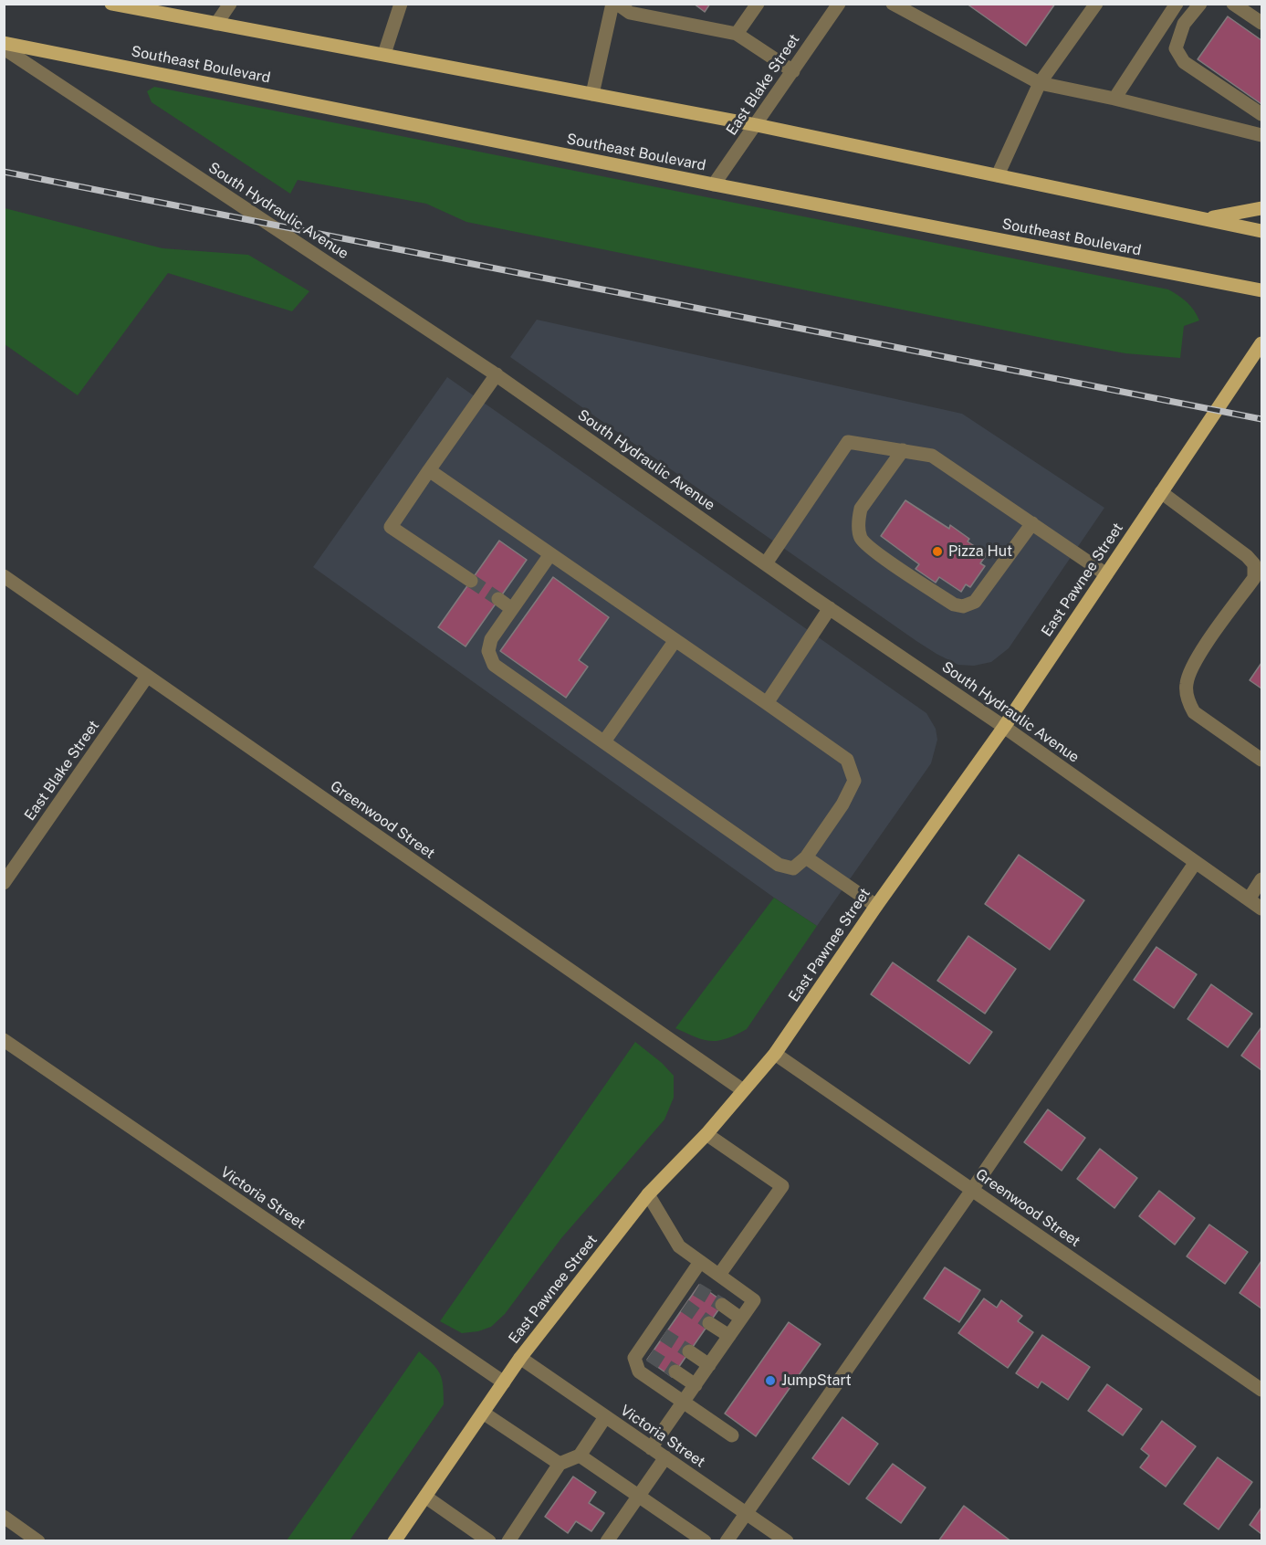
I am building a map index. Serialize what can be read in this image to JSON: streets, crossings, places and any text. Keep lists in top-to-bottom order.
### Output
{
  "streets": {
    "main road": ["Southeast Boulevard", "East Pawnee Street"],
    "street": [
      "East Blake Street",
      "South Hydraulic Avenue",
      "Greenwood Street",
      "Victoria Street"
    ]
  },
  "crossings": [
    ["Southeast Boulevard", "East Blake Street"],
    ["East Blake Street", "Greenwood Street"],
    ["South Hydraulic Avenue", "East Pawnee Street"],
    ["East Pawnee Street", "Greenwood Street"],
    ["East Pawnee Street", "Victoria Street"]
  ],
  "places": ["Pizza Hut", "JumpStart"]
}
